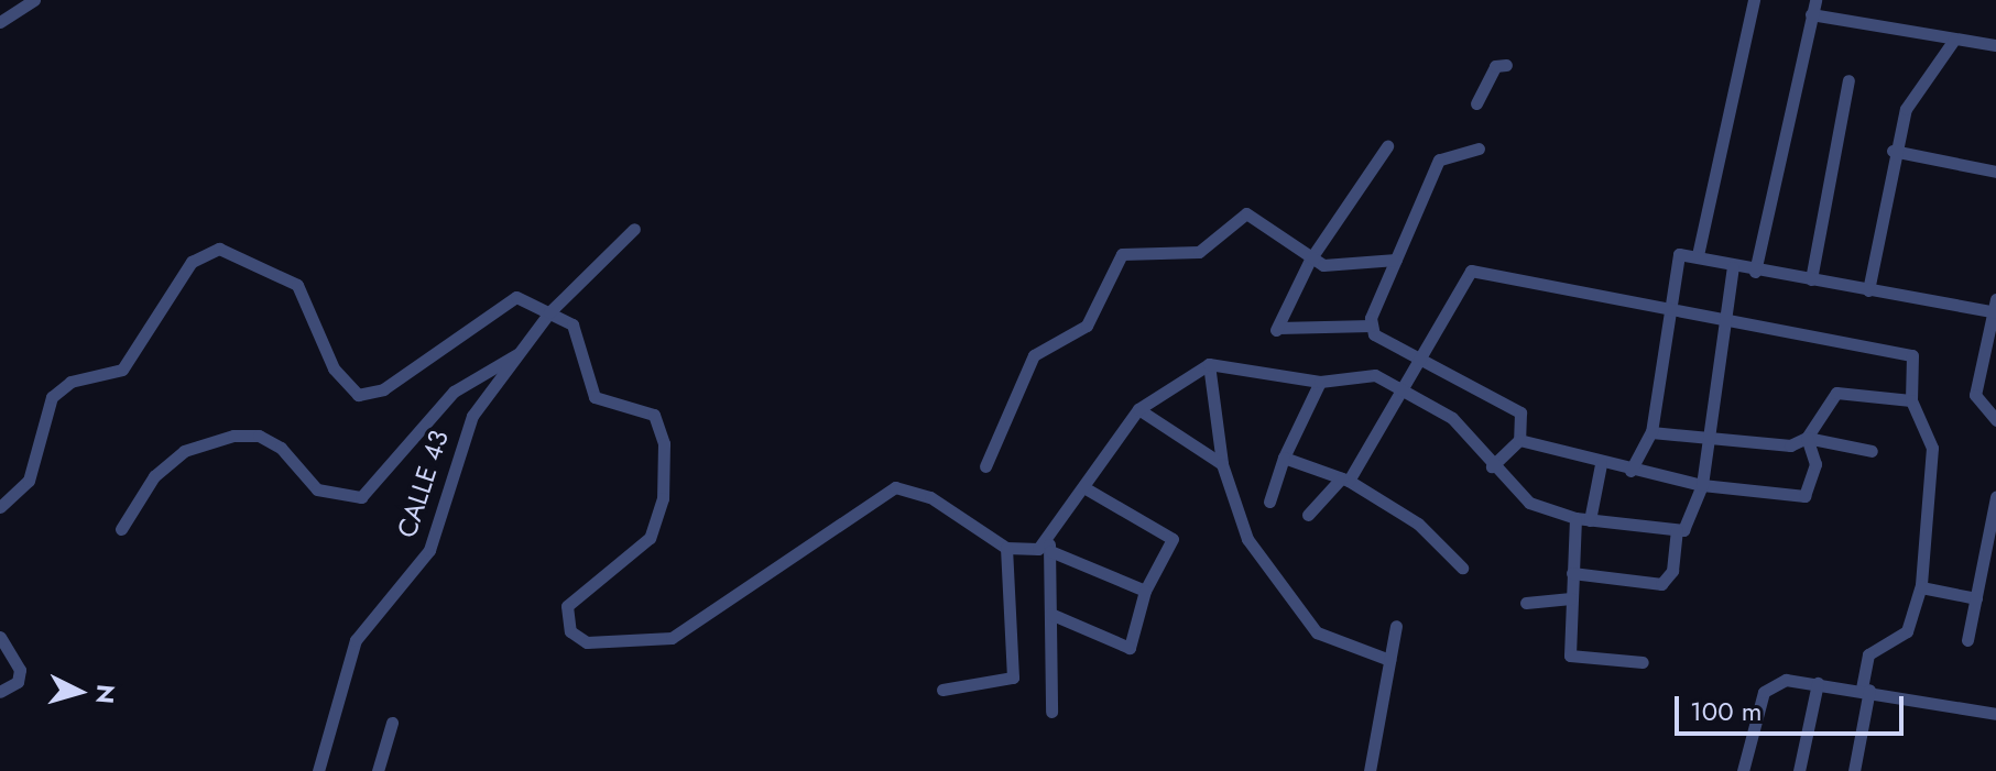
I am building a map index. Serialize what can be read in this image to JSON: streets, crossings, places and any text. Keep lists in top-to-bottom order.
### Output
{
  "streets": {
    "street": ["CALLE 43"]
  },
  "scale_bar": "100 m",
  "north": "right"
}
